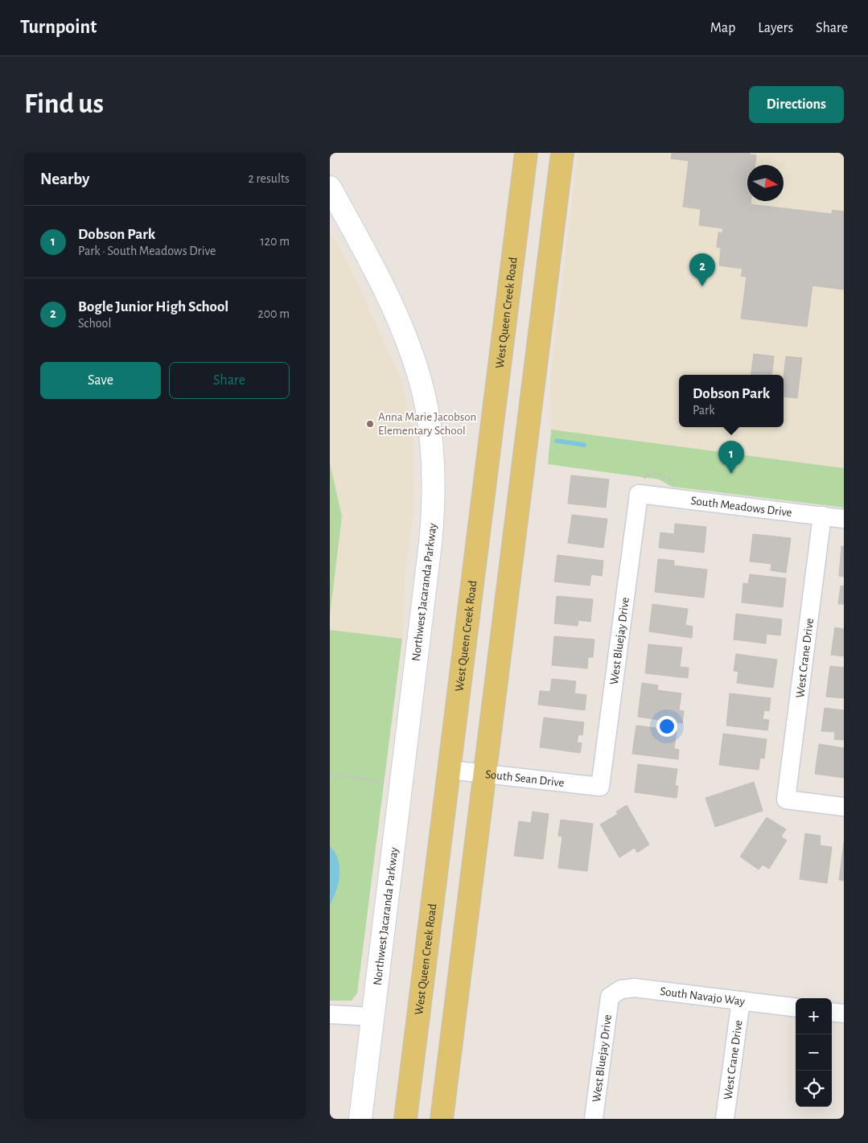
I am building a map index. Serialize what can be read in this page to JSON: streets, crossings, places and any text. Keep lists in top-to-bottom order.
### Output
{
  "streets": {
    "main road": ["West Queen Creek Road"],
    "street": [
      "South Meadows Drive",
      "Northwest Jacaranda Parkway",
      "West Bluejay Drive",
      "West Crane Drive",
      "South Sean Drive",
      "South Navajo Way"
    ]
  },
  "crossings": [
    ["West Queen Creek Road", "South Sean Drive"],
    ["South Meadows Drive", "West Bluejay Drive"],
    ["South Meadows Drive", "West Crane Drive"],
    ["West Bluejay Drive", "South Sean Drive"],
    ["West Bluejay Drive", "South Navajo Way"],
    ["West Crane Drive", "South Navajo Way"]
  ],
  "places": ["Anna Marie Jacobson Elementary School"],
  "north": "right",
  "page": {
    "header": "Turnpoint",
    "nav": ["Map", "Layers", "Share"],
    "buttons": [
      "Directions",
      ["Save", "Share"]
    ],
    "title": "Find us",
    "heading": ["Nearby", "2 results"],
    "list": [
      {
        "mark": "1",
        "name": "Dobson Park",
        "note": "Park · South Meadows Drive",
        "value": "120 m"
      },
      {
        "mark": "2",
        "name": "Bogle Junior High School",
        "note": "School",
        "value": "200 m"
      }
    ],
    "pins": ["2", "1"],
    "popup": ["Dobson Park", "Park"],
    "map_buttons": ["+", "−"]
  }
}
